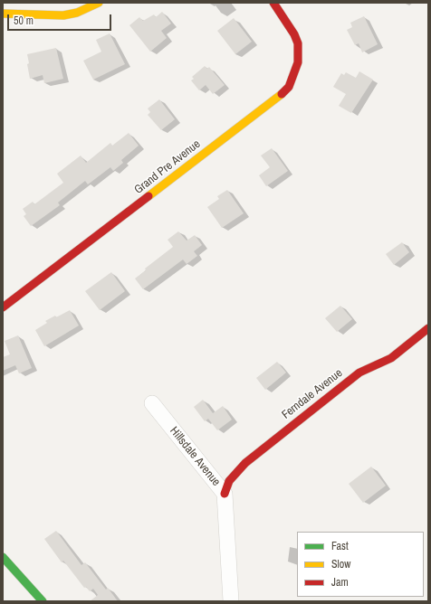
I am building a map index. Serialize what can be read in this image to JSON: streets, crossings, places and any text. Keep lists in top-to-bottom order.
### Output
{
  "streets": {
    "street": ["Grand Pre Avenue", "Ferndale Avenue", "Hillsdale Avenue"]
  },
  "crossings": [
    ["Ferndale Avenue", "Hillsdale Avenue"]
  ],
  "legend": ["Fast", "Slow", "Jam"],
  "scale_bar": "50 m"
}
